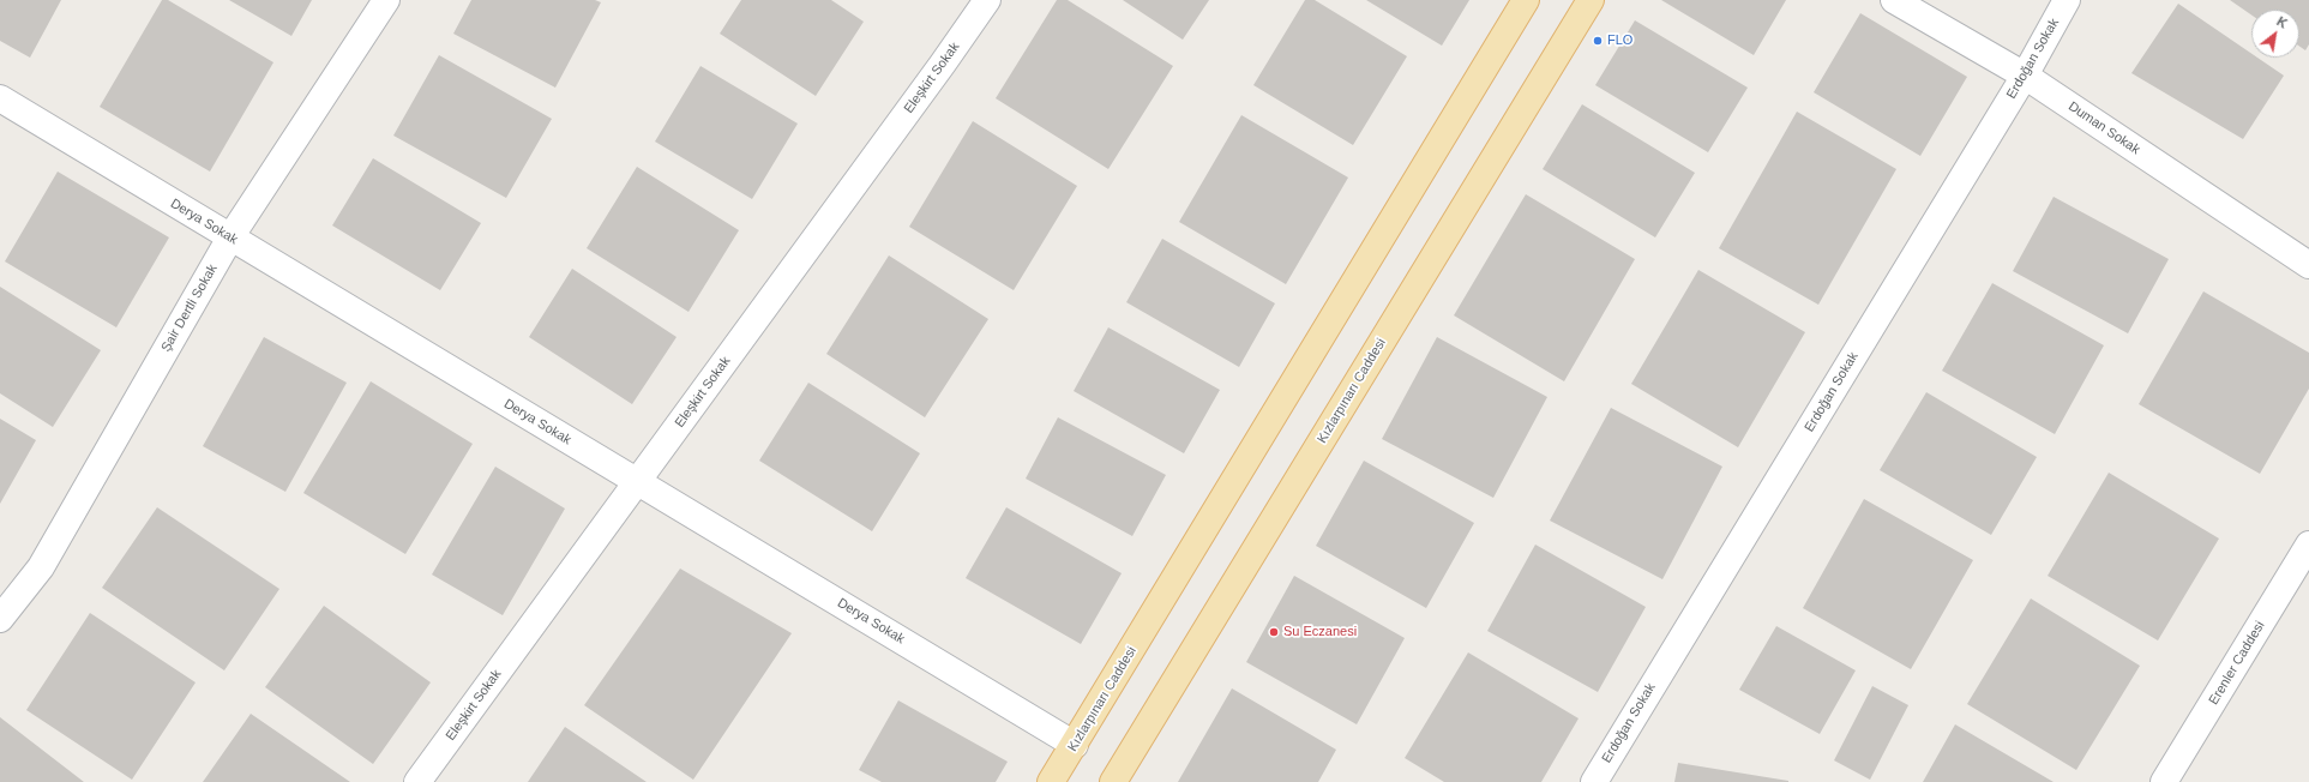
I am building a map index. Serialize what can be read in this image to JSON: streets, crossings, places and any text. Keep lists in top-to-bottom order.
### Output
{
  "streets": {
    "main road": ["Kızlarpınarı Caddesi"],
    "street": [
      "Erdoğan Sokak",
      "Eleşkirt Sokak",
      "Duman Sokak",
      "Derya Sokak",
      "Şair Dertli Sokak",
      "Erenler Caddesi"
    ]
  },
  "crossings": [
    ["Erdoğan Sokak", "Duman Sokak"],
    ["Eleşkirt Sokak", "Derya Sokak"],
    ["Derya Sokak", "Şair Dertli Sokak"],
    ["Derya Sokak", "Kızlarpınarı Caddesi"]
  ],
  "places": ["FLO", "Su Eczanesi"],
  "north": "top right"
}
